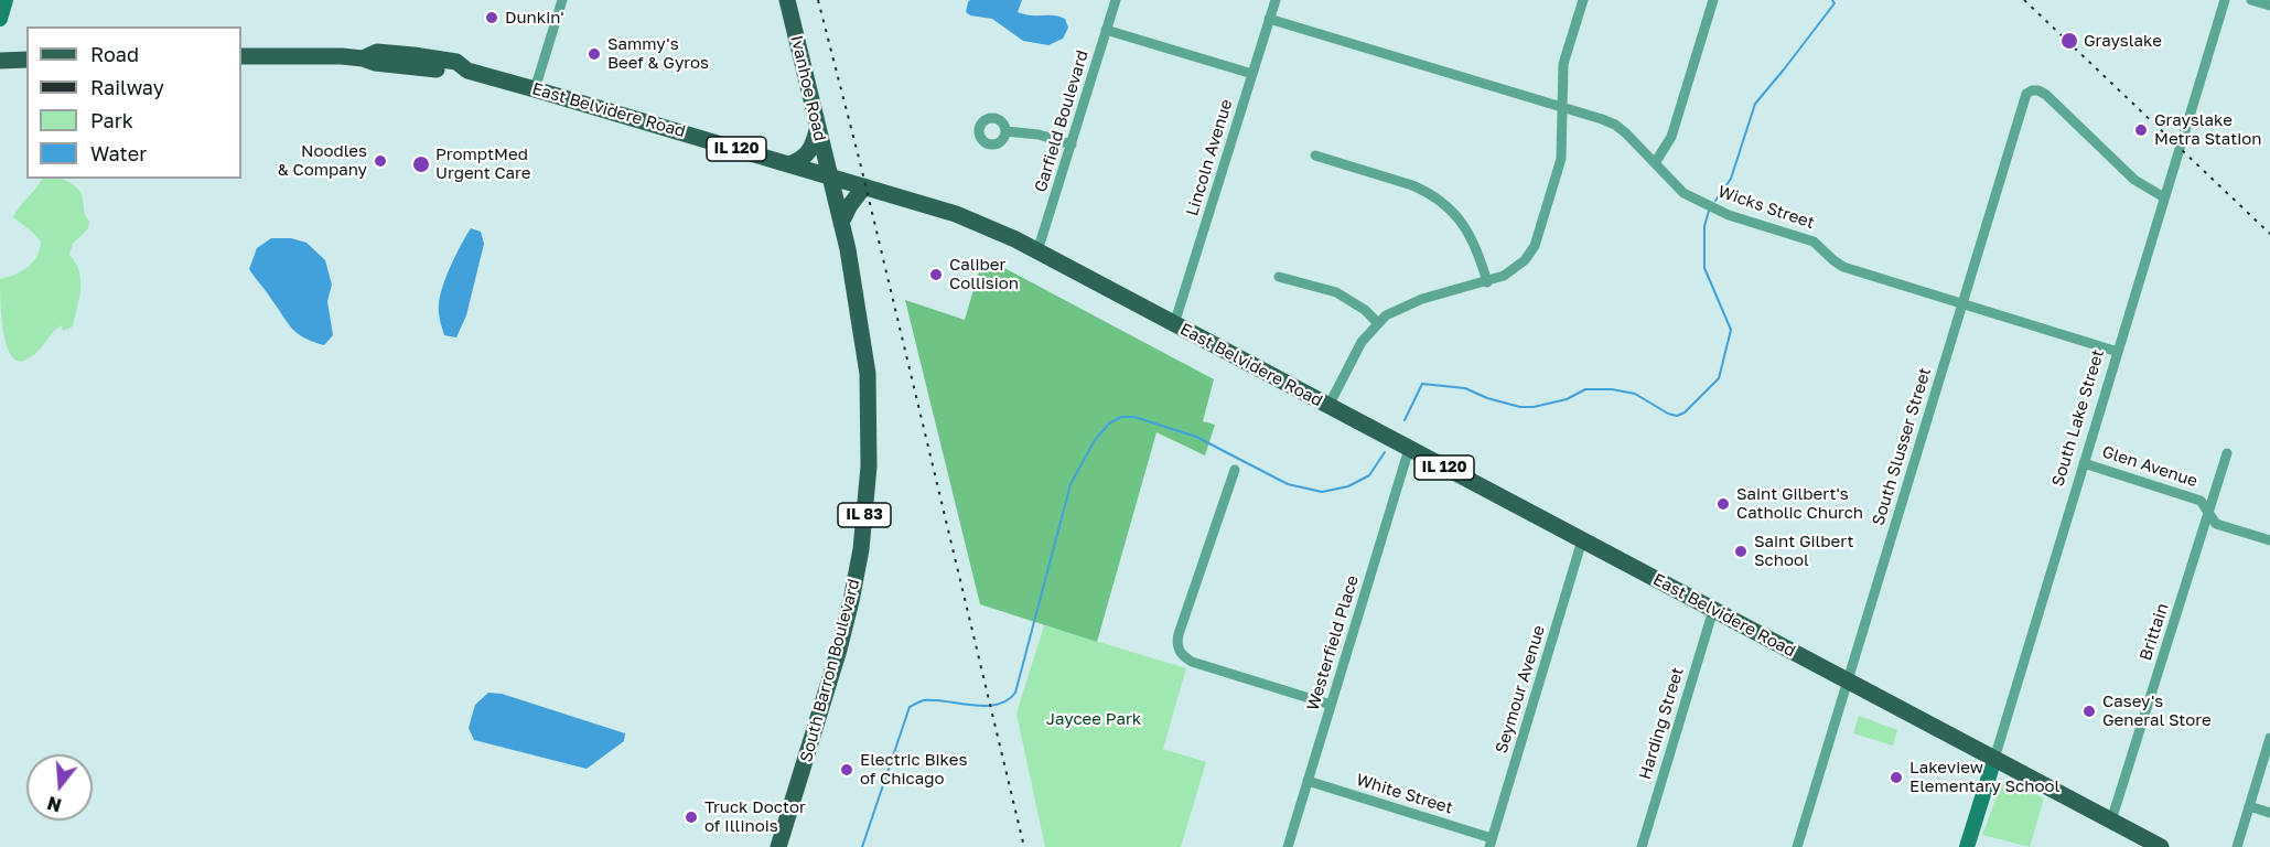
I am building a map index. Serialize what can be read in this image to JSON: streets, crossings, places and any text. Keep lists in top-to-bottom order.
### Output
{
  "streets": {
    "main road": [
      "Ivanhoe Road",
      "East Belvidere Road",
      "IL 120",
      "IL 83",
      "South Barron Boulevard"
    ],
    "street": [
      "Garfield Boulevard",
      "Lincoln Avenue",
      "Wicks Street",
      "South Lake Street",
      "South Slusser Street",
      "Glen Avenue",
      "Brittain",
      "Westerfield Place",
      "Seymour Avenue",
      "Harding Street",
      "White Street"
    ]
  },
  "crossings": [
    ["Ivanhoe Road", "East Belvidere Road"],
    ["Ivanhoe Road", "South Barron Boulevard"],
    ["East Belvidere Road", "Garfield Boulevard"],
    ["East Belvidere Road", "IL 120"],
    ["East Belvidere Road", "Lincoln Avenue"],
    ["East Belvidere Road", "South Lake Street"],
    ["East Belvidere Road", "South Slusser Street"],
    ["East Belvidere Road", "Westerfield Place"],
    ["East Belvidere Road", "South Barron Boulevard"],
    ["East Belvidere Road", "Seymour Avenue"],
    ["East Belvidere Road", "Harding Street"],
    ["IL 120", "South Lake Street"],
    ["IL 120", "Brittain"],
    ["Lincoln Avenue", "Wicks Street"],
    ["Wicks Street", "South Lake Street"],
    ["Wicks Street", "South Slusser Street"],
    ["South Lake Street", "South Slusser Street"],
    ["South Lake Street", "Glen Avenue"],
    ["Glen Avenue", "Brittain"],
    ["Westerfield Place", "White Street"],
    ["Seymour Avenue", "White Street"]
  ],
  "parks": ["Jaycee Park"],
  "places": [
    "Dunkin'",
    "Grayslake",
    "Sammy's Beef & Gyros",
    "Grayslake Metra Station",
    "Noodles & Company",
    "PromptMed Urgent Care",
    "Caliber Collision",
    "Saint Gilbert's Catholic Church",
    "Saint Gilbert School",
    "Casey's General Store",
    "Electric Bikes of Chicago",
    "Lakeview Elementary School",
    "Truck Doctor of Illinois"
  ],
  "legend": [
    "Road",
    "Railway",
    "Park",
    "Water"
  ],
  "north": "bottom"
}
